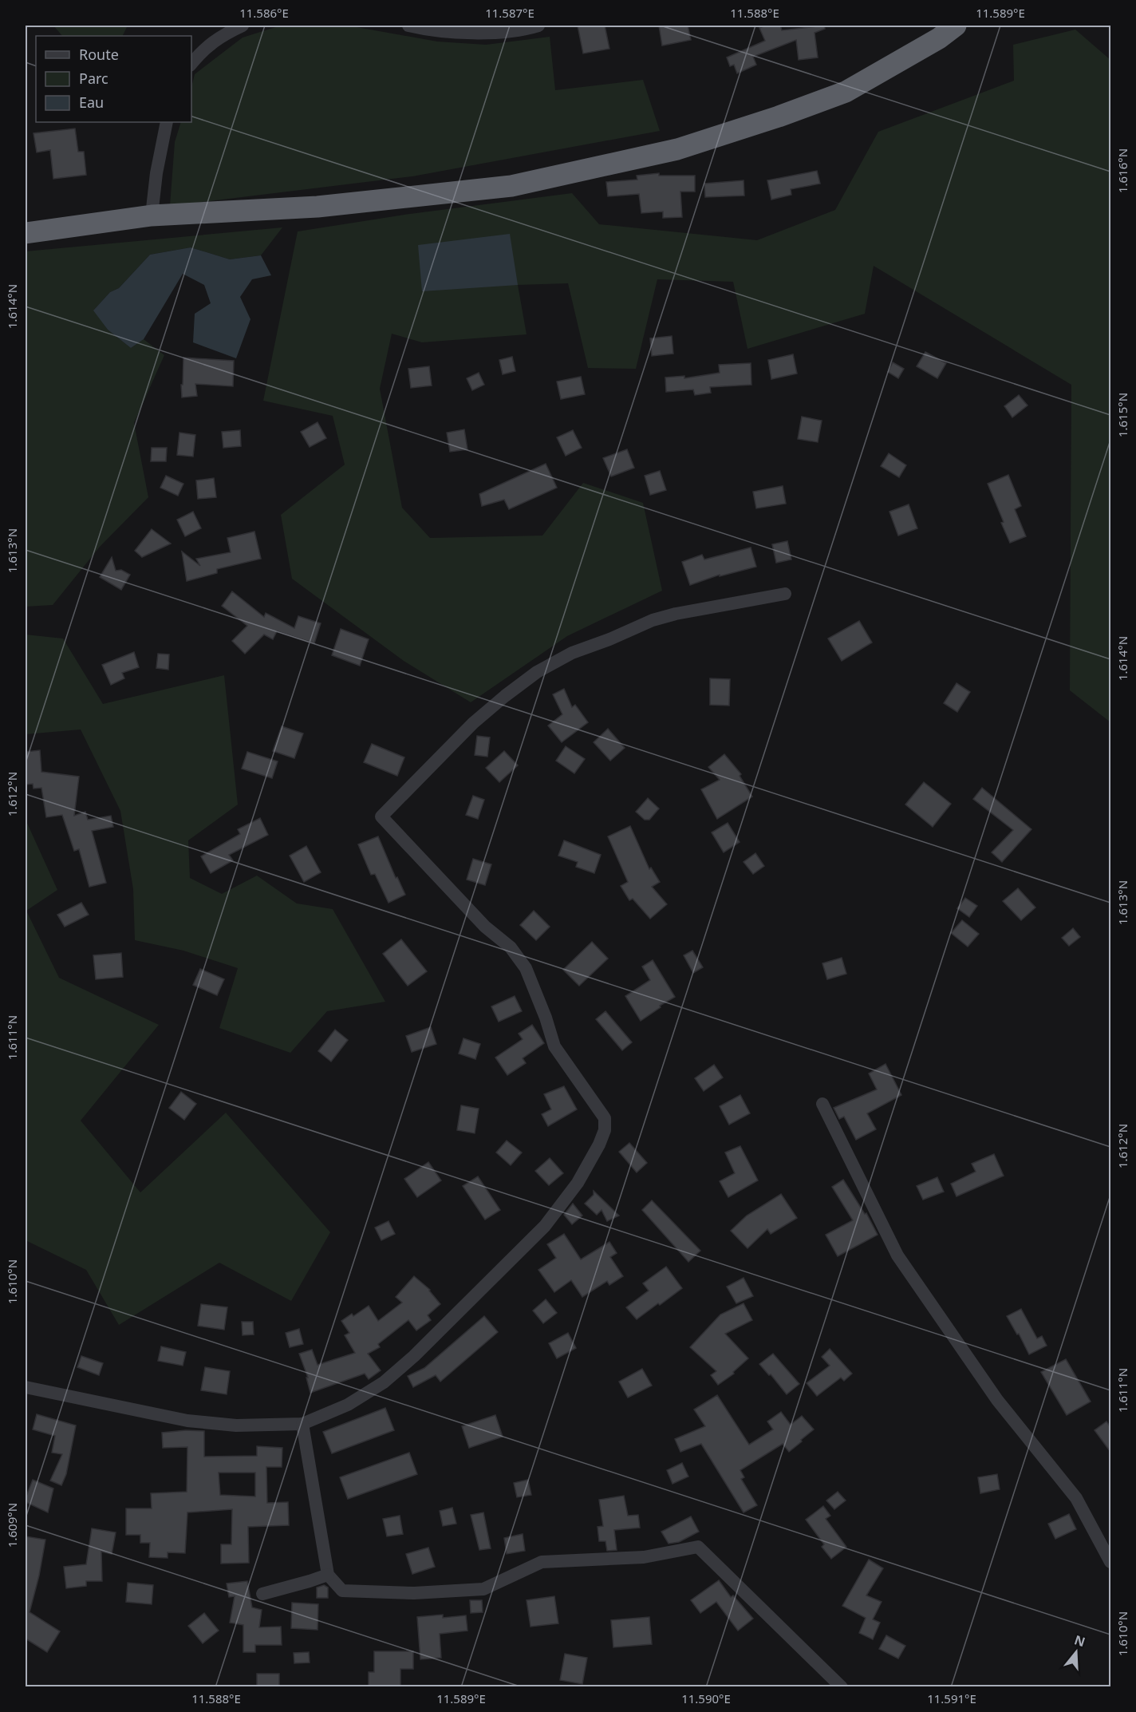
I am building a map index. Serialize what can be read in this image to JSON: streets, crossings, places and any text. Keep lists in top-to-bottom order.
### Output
{
  "legend": ["Route", "Parc", "Eau"],
  "north": "top",
  "coordinates": [
    "11.586°E",
    "11.587°E",
    "11.588°E",
    "11.589°E",
    "1.616°N",
    "1.614°N",
    "1.615°N",
    "1.613°N",
    "1.612°N",
    "1.611°N",
    "1.610°N",
    "1.609°N",
    "11.590°E",
    "11.591°E"
  ]
}
